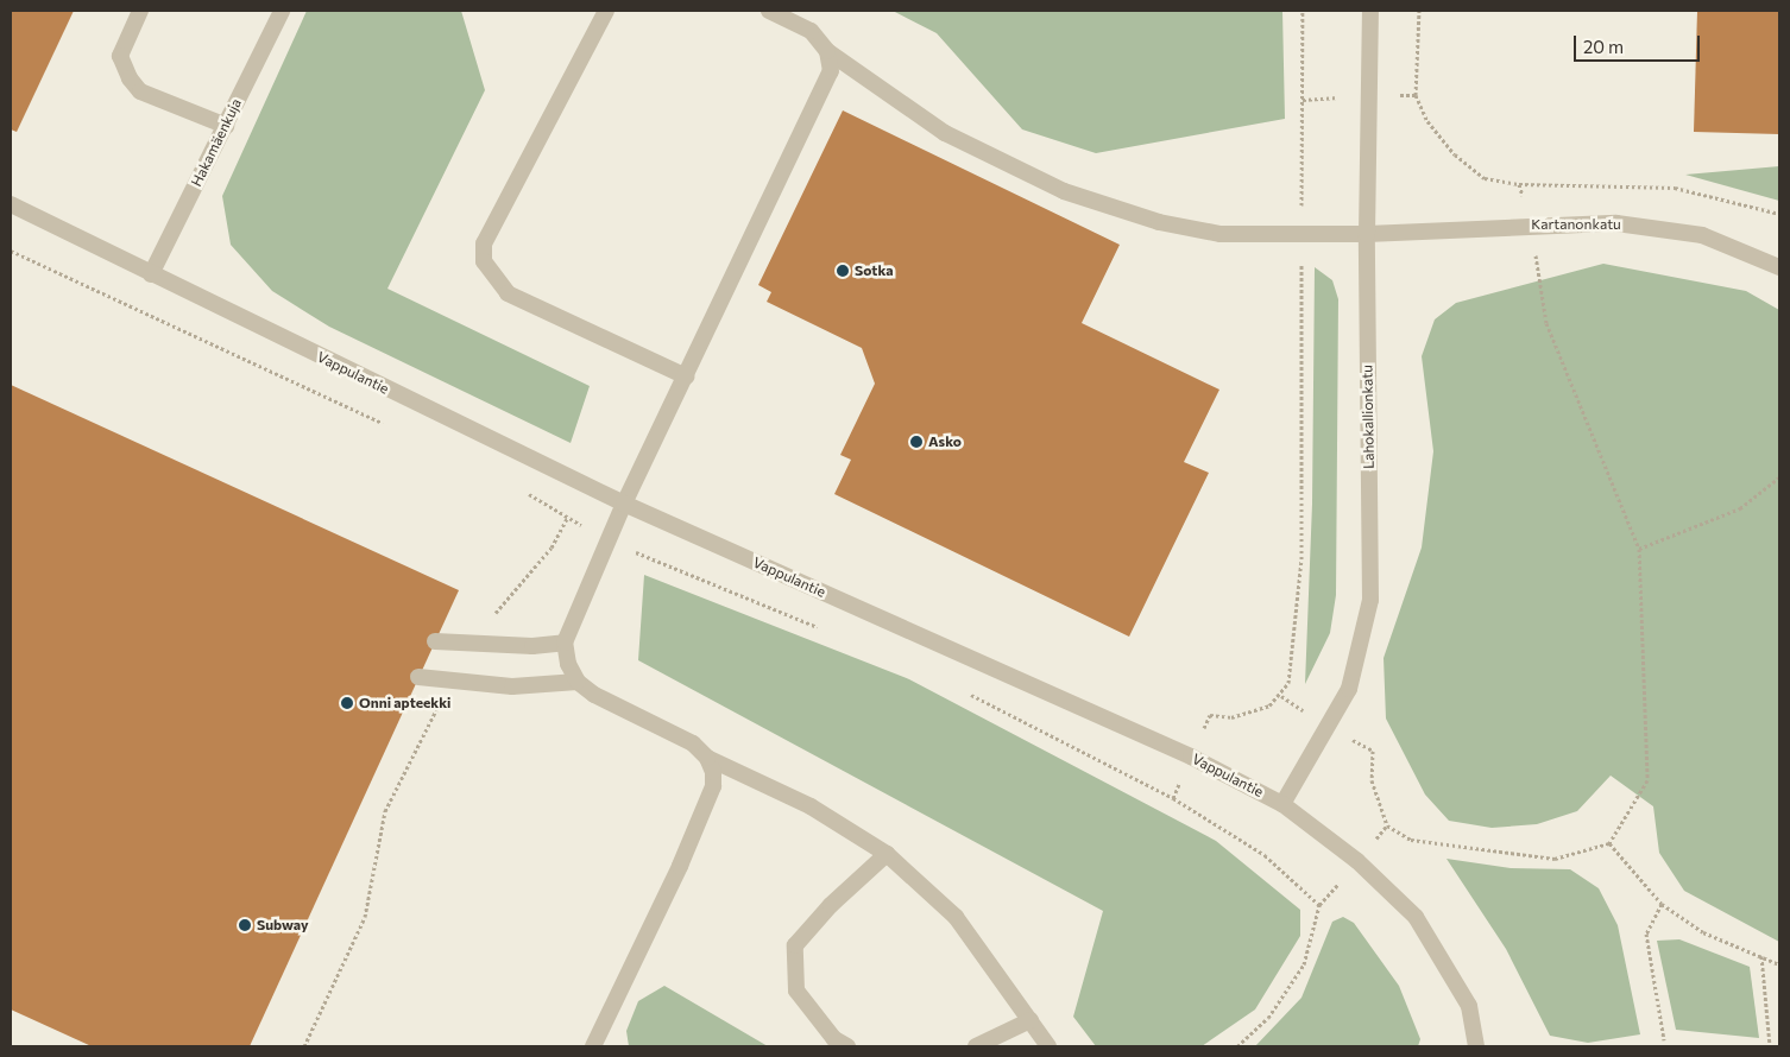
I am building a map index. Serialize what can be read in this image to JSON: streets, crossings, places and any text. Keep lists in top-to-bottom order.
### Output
{
  "streets": {
    "street": [
      "Hakamäenkuja",
      "Kartanonkatu",
      "Vappulantie",
      "Lahokallionkatu"
    ]
  },
  "crossings": [
    ["Hakamäenkuja", "Vappulantie"],
    ["Kartanonkatu", "Lahokallionkatu"],
    ["Vappulantie", "Lahokallionkatu"]
  ],
  "places": [
    "Sotka",
    "Asko",
    "Onni apteekki",
    "Subway"
  ],
  "scale_bar": "20 m"
}
